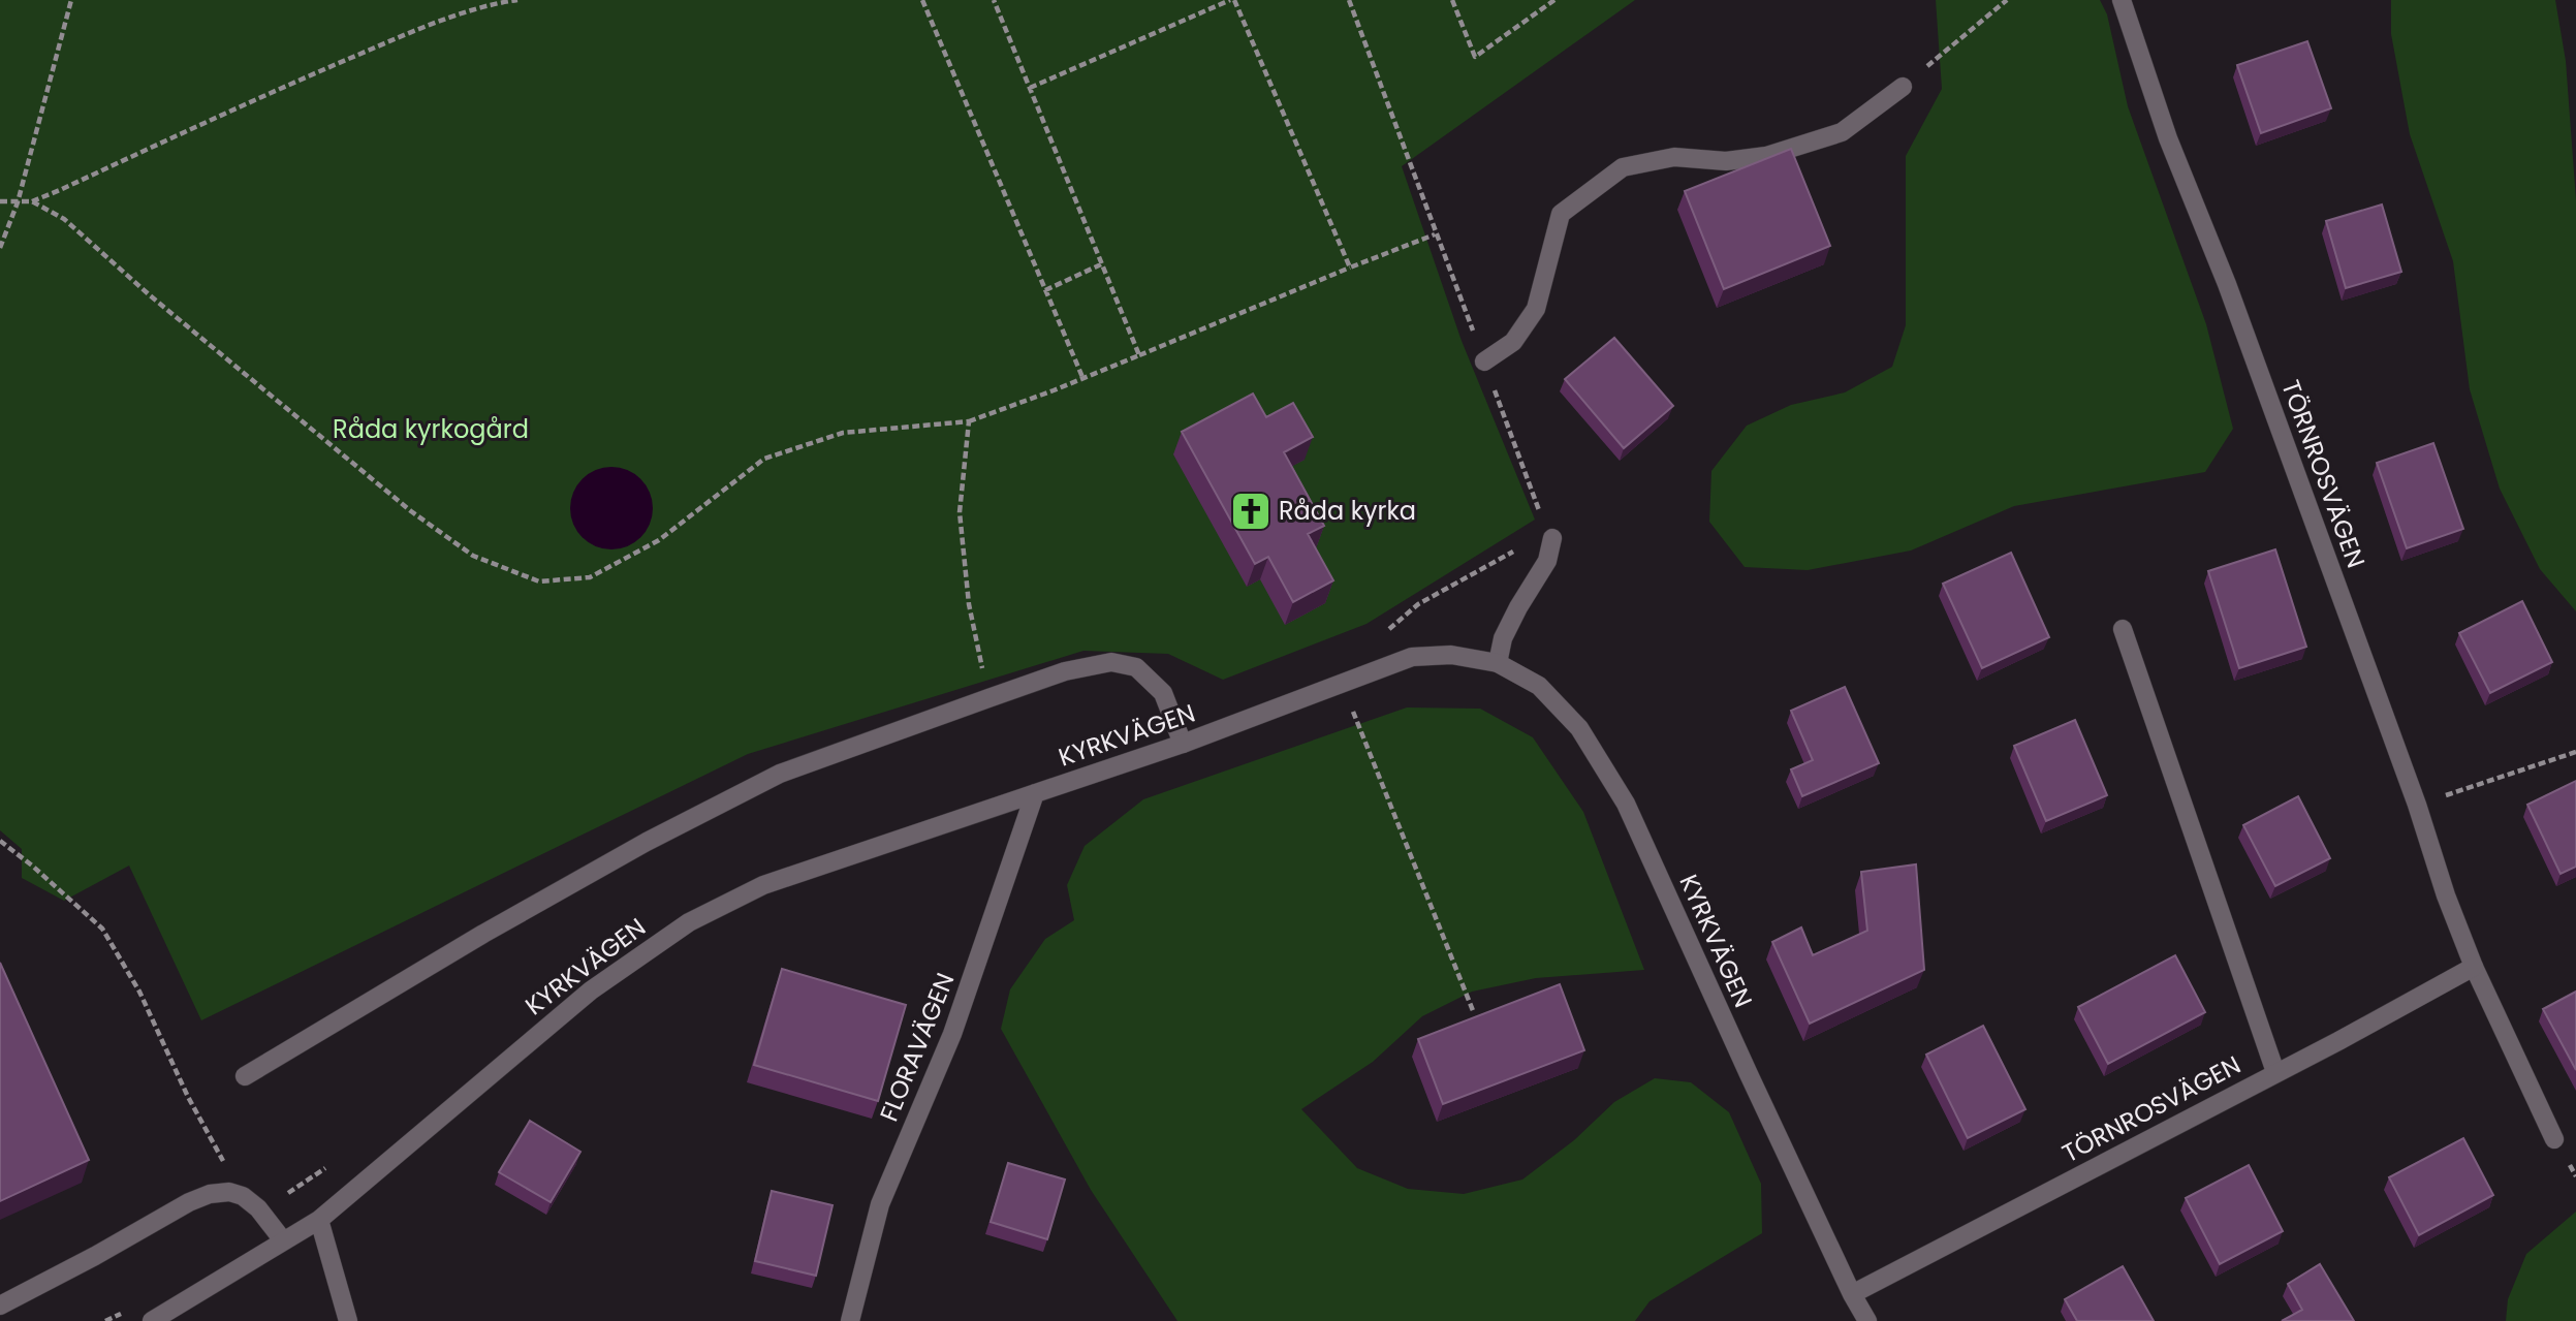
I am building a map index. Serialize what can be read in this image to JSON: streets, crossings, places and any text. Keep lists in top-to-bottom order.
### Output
{
  "streets": {
    "street": ["TÖRNROSVÄGEN", "KYRKVÄGEN", "FLORAVÄGEN"]
  },
  "crossings": [
    ["TÖRNROSVÄGEN", "KYRKVÄGEN"],
    ["KYRKVÄGEN", "FLORAVÄGEN"]
  ],
  "parks": ["Råda kyrkogård"],
  "places": {
    "church": ["Råda kyrka"]
  }
}
